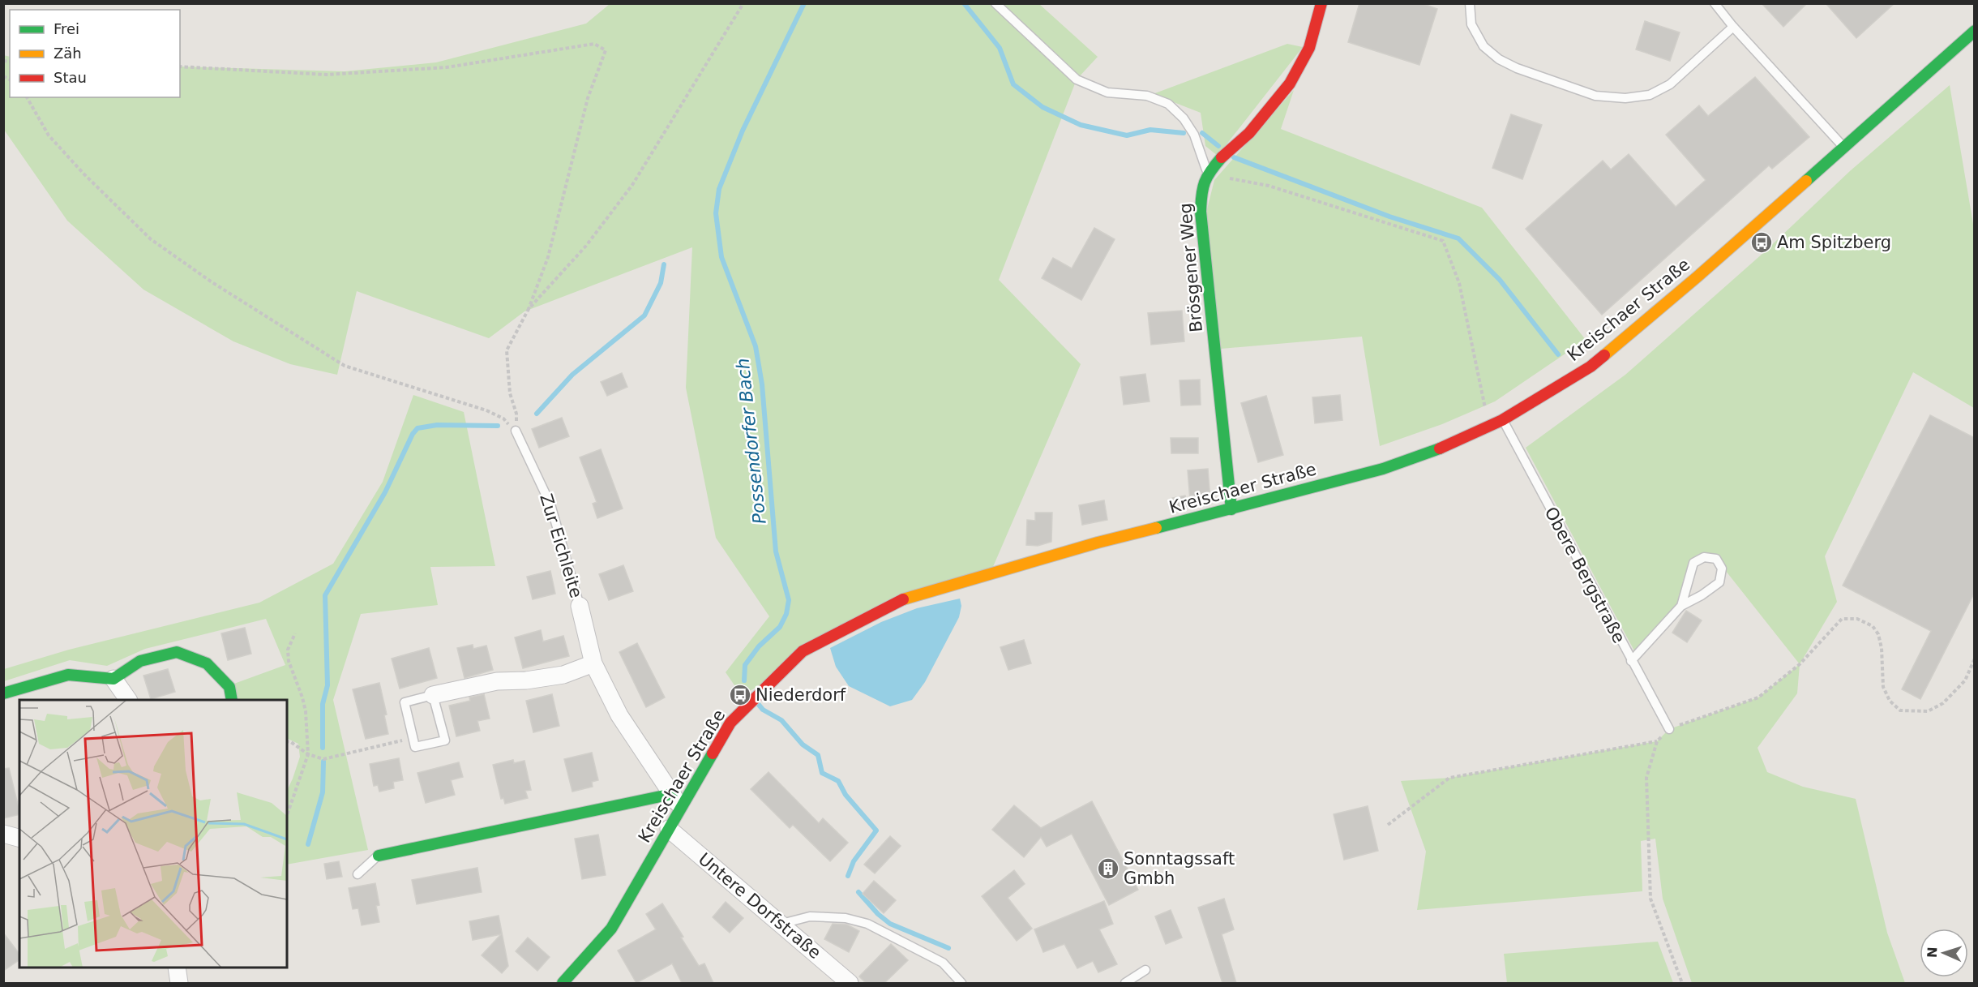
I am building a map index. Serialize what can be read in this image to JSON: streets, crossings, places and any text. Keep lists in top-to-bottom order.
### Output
{
  "streets": {
    "main road": ["Brösgener Weg", "Kreischaer Straße"],
    "street": ["Zur Eichleite", "Untere Dorfstraße"],
    "lane": ["Obere Bergstraße"]
  },
  "crossings": [
    ["Brösgener Weg", "Kreischaer Straße"],
    ["Kreischaer Straße", "Zur Eichleite"],
    ["Kreischaer Straße", "Obere Bergstraße"],
    ["Kreischaer Straße", "Untere Dorfstraße"]
  ],
  "water": ["Possendorfer Bach"],
  "places": {
    "bus stop": ["Am Spitzberg", "Niederdorf"],
    "building": ["Sonntagssaft Gmbh"]
  },
  "legend": ["Frei", "Zäh", "Stau"],
  "north": "left"
}
